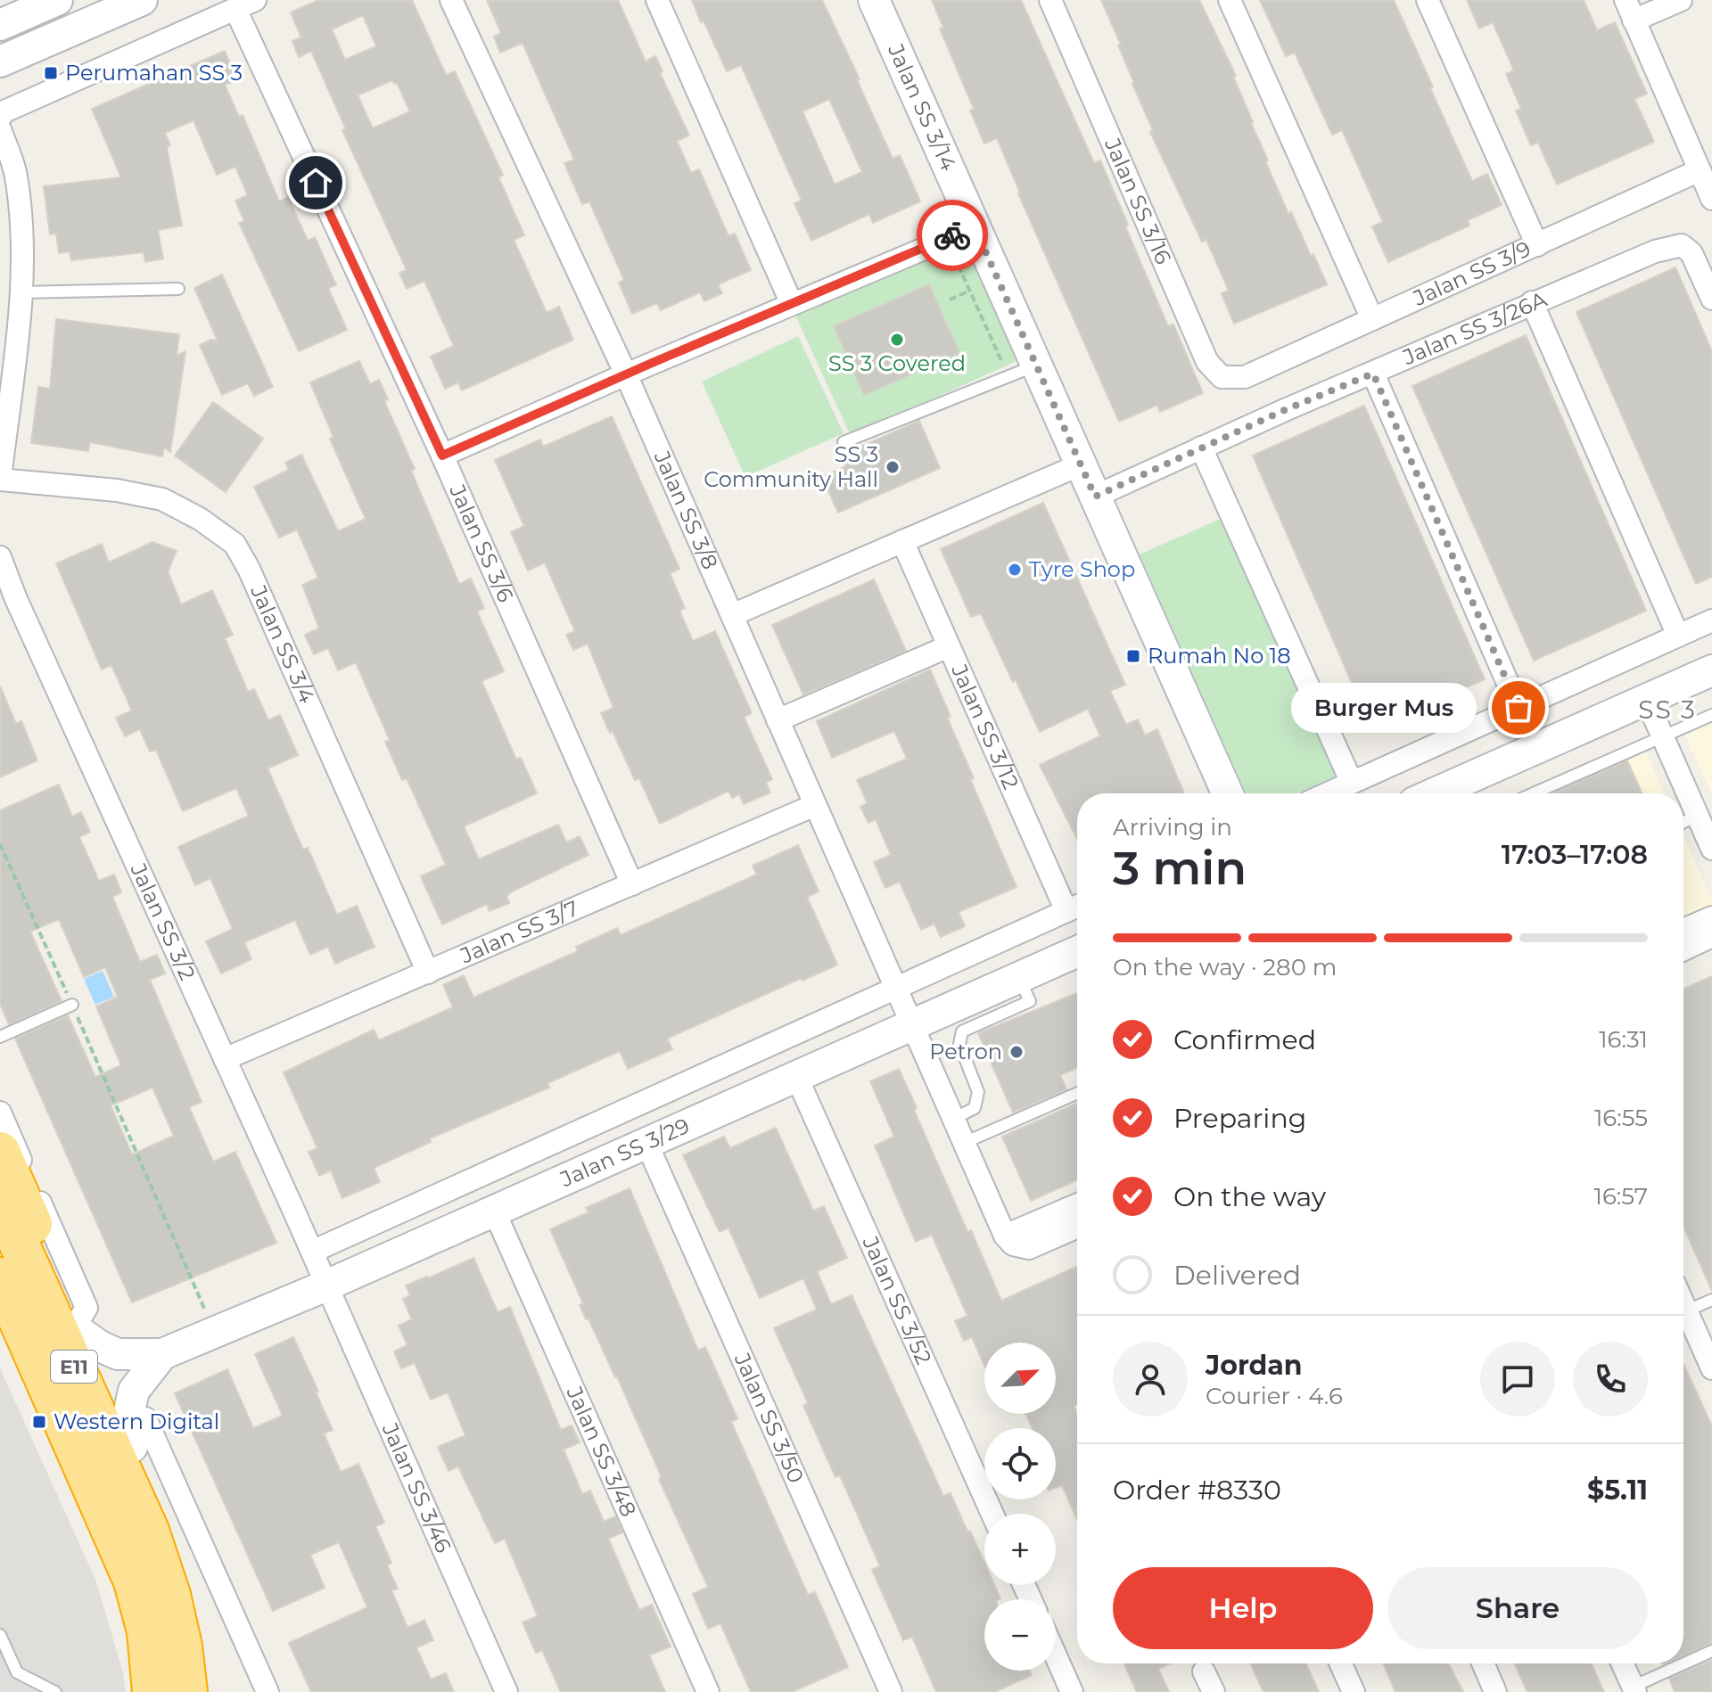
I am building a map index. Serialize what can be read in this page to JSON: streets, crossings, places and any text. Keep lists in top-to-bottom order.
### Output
{
  "streets": {
    "highway": ["E11"],
    "street": [
      "Jalan SS 3/14",
      "Jalan SS 3/16",
      "Jalan SS 3/9",
      "Jalan SS 3/26A",
      "Jalan SS 3/8",
      "Jalan SS 3/6",
      "Jalan SS 3/4",
      "Jalan SS 3/12",
      "Jalan SS 3/2",
      "Jalan SS 3/7",
      "Jalan SS 3/29",
      "Jalan SS 3/52",
      "Jalan SS 3/50",
      "Jalan SS 3/48",
      "Jalan SS 3/46"
    ]
  },
  "crossings": [
    ["Jalan SS 3/14", "Jalan SS 3/26A"],
    ["Jalan SS 3/16", "Jalan SS 3/9"],
    ["Jalan SS 3/8", "Jalan SS 3/7"],
    ["Jalan SS 3/8", "Jalan SS 3/29"],
    ["Jalan SS 3/6", "Jalan SS 3/7"],
    ["Jalan SS 3/4", "Jalan SS 3/7"],
    ["Jalan SS 3/2", "Jalan SS 3/7"],
    ["Jalan SS 3/2", "Jalan SS 3/29"],
    ["Jalan SS 3/2", "Jalan SS 3/46"],
    ["Jalan SS 3/29", "Jalan SS 3/52"],
    ["Jalan SS 3/29", "Jalan SS 3/50"],
    ["Jalan SS 3/29", "Jalan SS 3/48"],
    ["Jalan SS 3/29", "Jalan SS 3/46"]
  ],
  "districts": ["SS 3"],
  "places": {
    "transit": ["Perumahan SS 3", "Rumah No 18", "Western Digital"],
    "other": [
      "SS 3 Covered",
      "SS 3 Community Hall",
      "Tyre Shop",
      "Burger Mus",
      "Petron"
    ]
  },
  "north": "top right",
  "page": {
    "bubble": "Burger Mus",
    "heading": ["3 min", "Arriving in", "17:03–17:08"],
    "panel": [
      "Jordan",
      "Courier · 4.6",
      "Order #8330",
      "$5.11"
    ],
    "bar": "On the way · 280 m",
    "list": [
      ["Confirmed", "16:31"],
      ["Preparing", "16:55"],
      ["On the way", "16:57"],
      "Delivered"
    ],
    "map_buttons": ["+", "−"],
    "buttons": ["Help", "Share"]
  }
}
